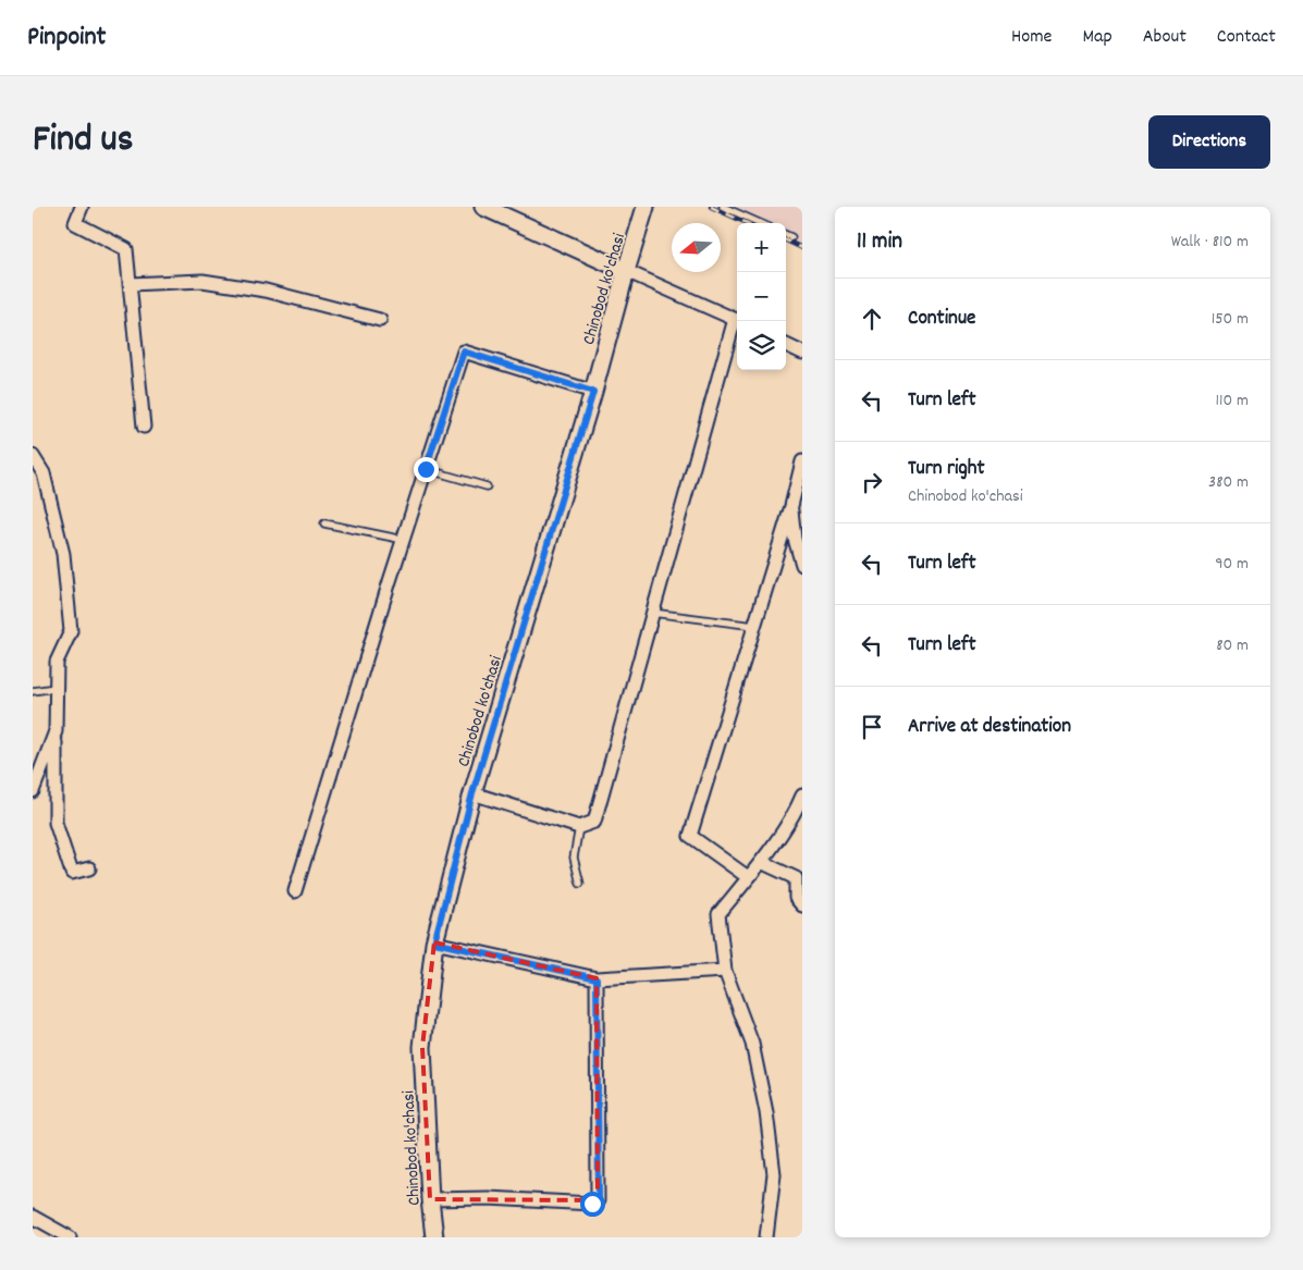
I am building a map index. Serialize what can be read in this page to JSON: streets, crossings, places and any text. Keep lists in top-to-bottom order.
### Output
{
  "streets": {
    "street": ["Chinobod ko'chasi"]
  },
  "north": "left",
  "page": {
    "header": "Pinpoint",
    "nav": [
      "Home",
      "Map",
      "About",
      "Contact"
    ],
    "title": "Find us",
    "buttons": "Directions",
    "heading": ["11 min", "Walk · 810 m"],
    "map_buttons": ["+", "−"],
    "list": [
      ["Continue", "150 m"],
      ["Turn left", "110 m"],
      ["Turn right", "Chinobod ko'chasi", "380 m"],
      ["Turn left", "90 m"],
      ["Turn left", "80 m"],
      "Arrive at destination"
    ]
  }
}
